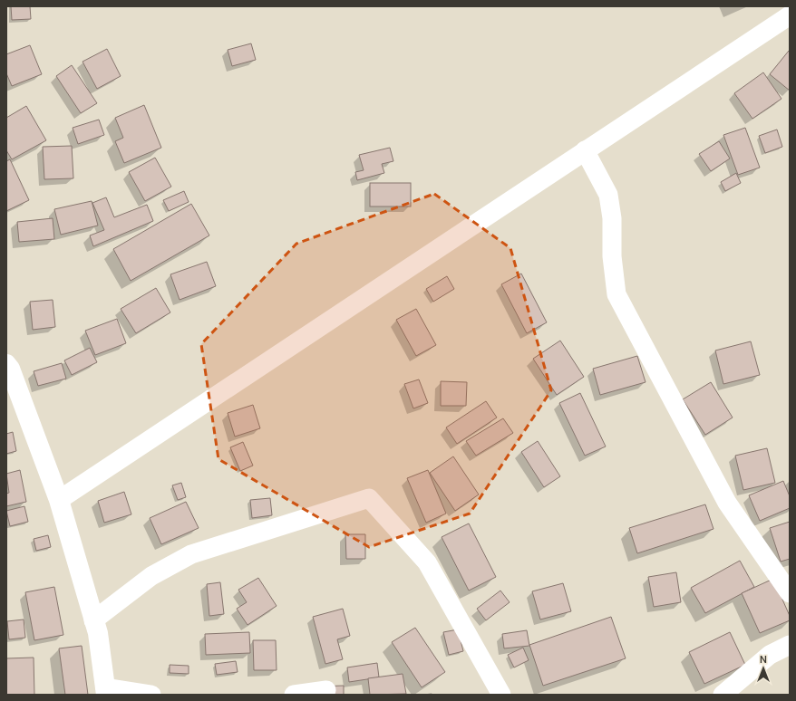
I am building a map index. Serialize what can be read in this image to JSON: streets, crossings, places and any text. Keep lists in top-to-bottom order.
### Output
{
  "north": "top"
}
